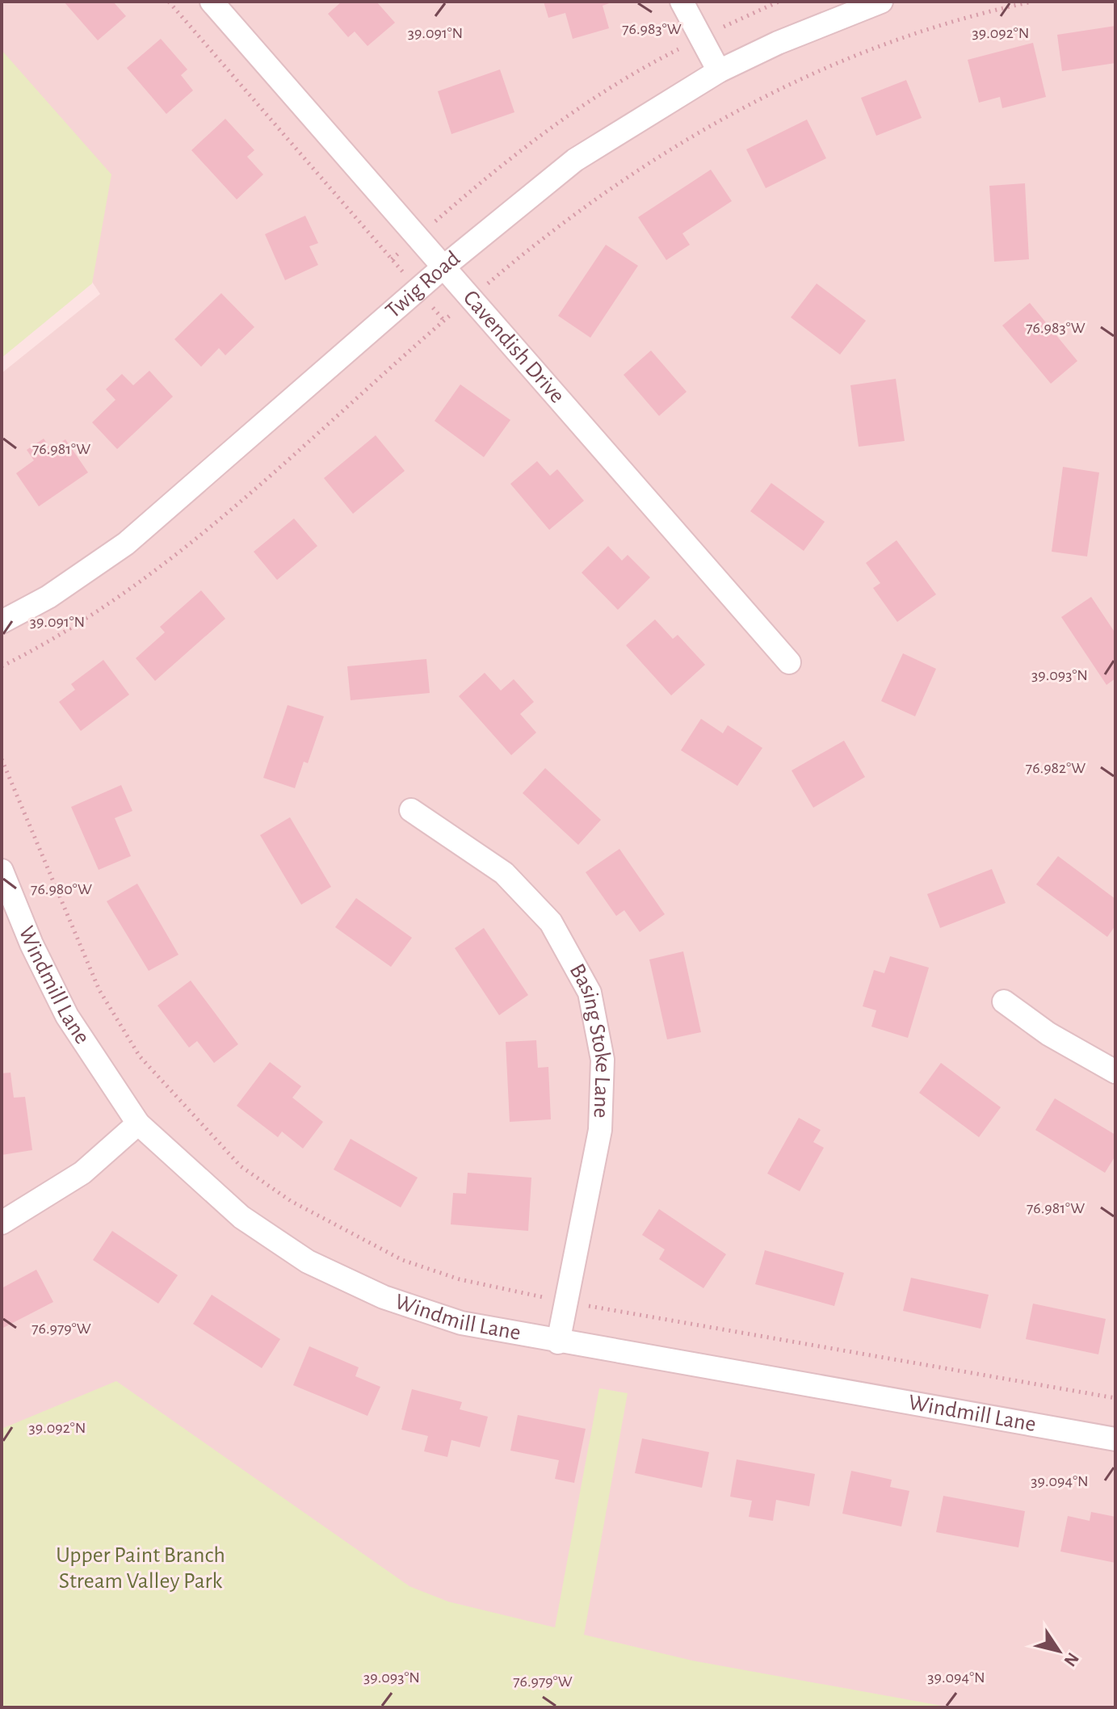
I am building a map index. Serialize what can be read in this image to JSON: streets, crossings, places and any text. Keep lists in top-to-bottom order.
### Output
{
  "streets": {
    "street": [
      "Twig Road",
      "Cavendish Drive",
      "Windmill Lane",
      "Basing Stoke Lane"
    ]
  },
  "crossings": [
    ["Twig Road", "Cavendish Drive"],
    ["Windmill Lane", "Basing Stoke Lane"]
  ],
  "parks": ["Upper Paint Branch Stream Valley Park"],
  "north": "bottom right",
  "coordinates": [
    "76.983°W",
    "39.091°N",
    "39.092°N",
    "76.981°W",
    "39.093°N",
    "76.982°W",
    "76.980°W",
    "76.979°W",
    "39.094°N"
  ]
}
